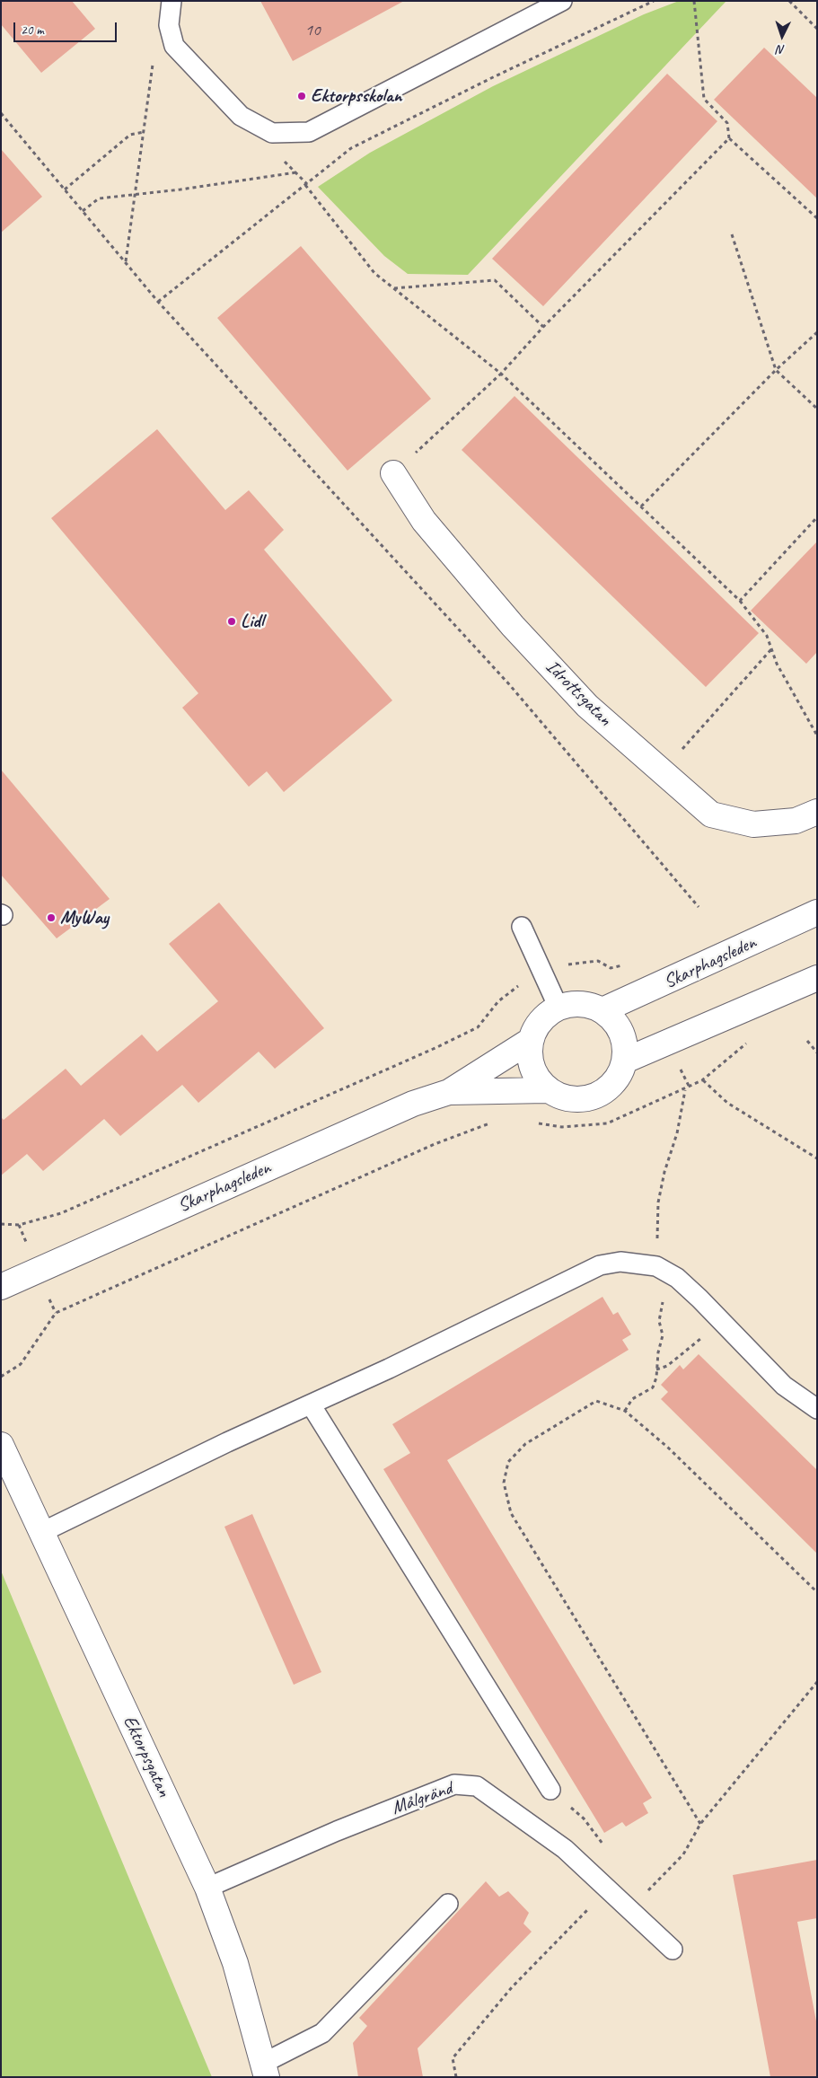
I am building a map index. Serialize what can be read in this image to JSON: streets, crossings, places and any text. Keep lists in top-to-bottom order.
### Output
{
  "streets": {
    "main road": ["Idrottsgatan", "Skarphagsleden", "Ektorpsgatan"],
    "lane": ["Målgränd"]
  },
  "crossings": [
    ["Ektorpsgatan", "Målgränd"]
  ],
  "places": ["Ektorpsskolan", "Lidl", "MyWay"],
  "house_numbers": ["10"],
  "scale_bar": "20 m",
  "north": "bottom"
}
